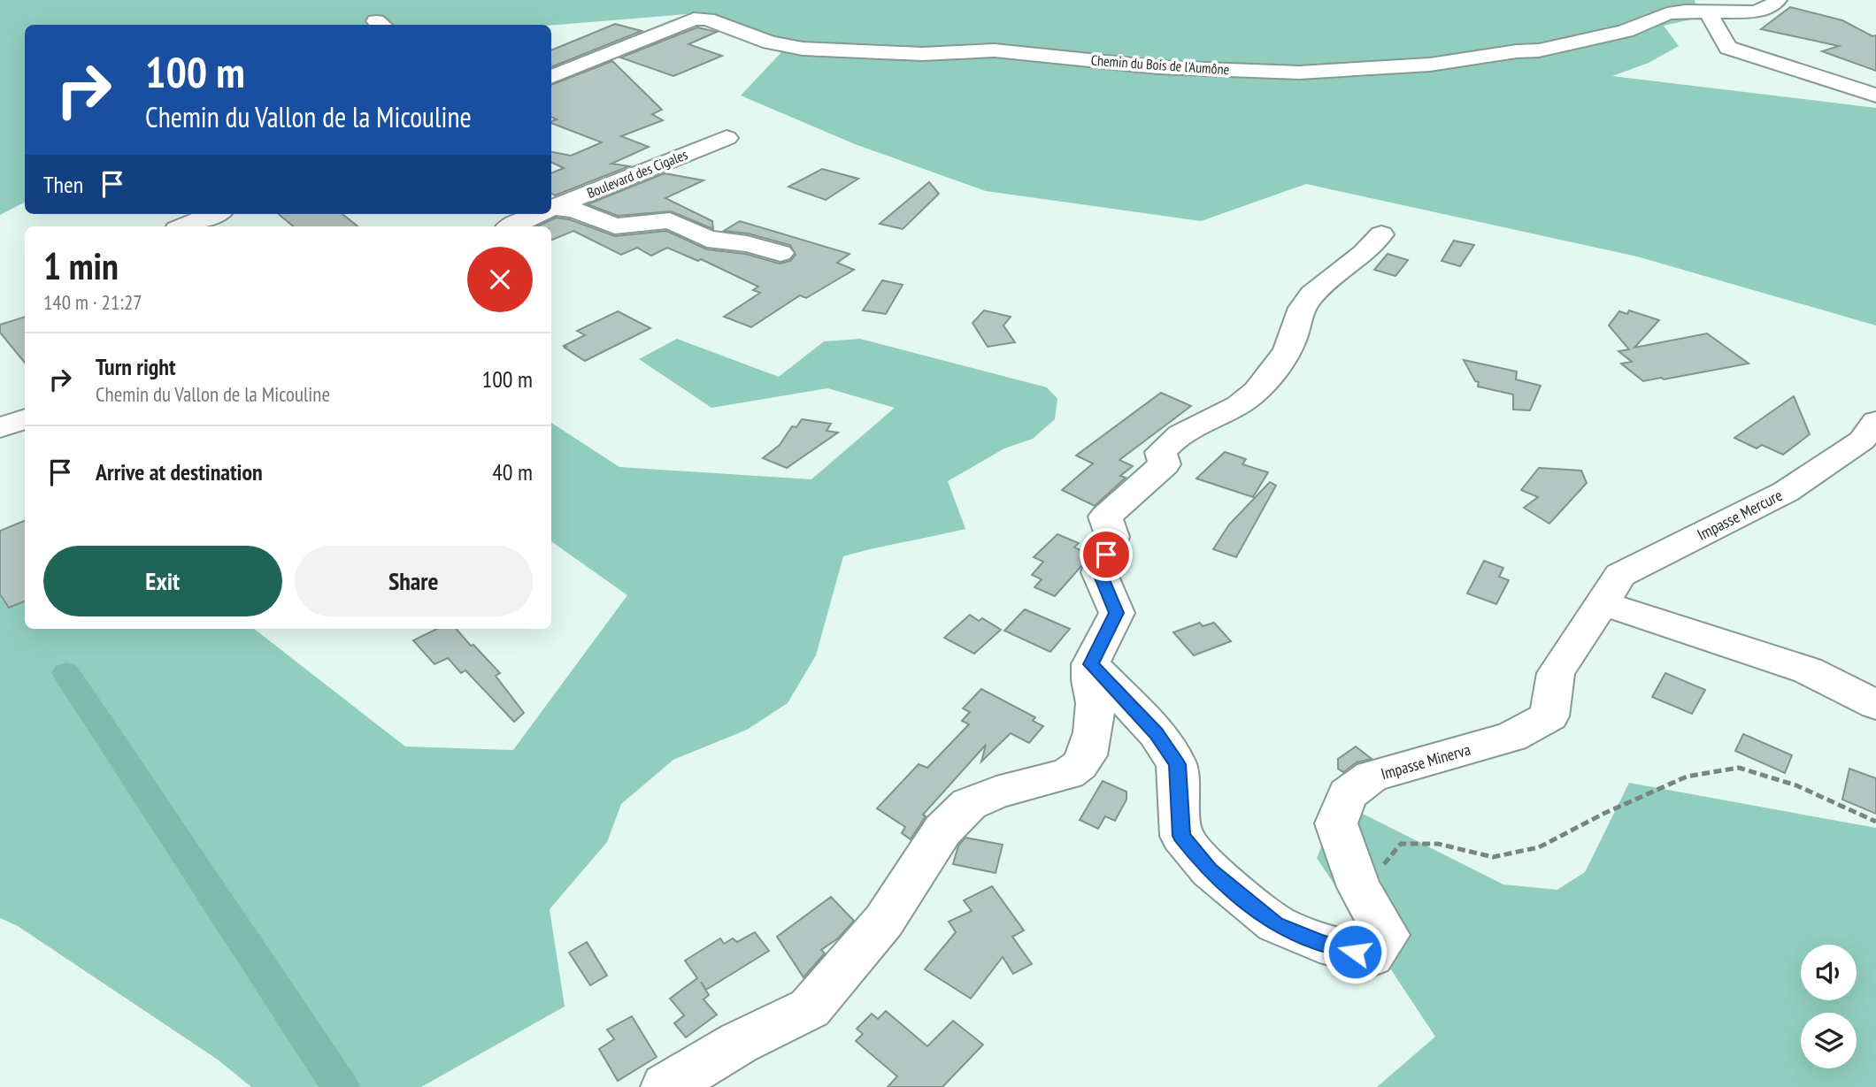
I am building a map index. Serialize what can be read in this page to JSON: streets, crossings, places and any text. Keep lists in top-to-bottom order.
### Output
{
  "streets": {
    "street": [
      "Chemin du Bois de l'Aumône",
      "Boulevard des Cigales",
      "Impasse Mercure",
      "Impasse Minerva"
    ]
  },
  "crossings": [
    ["Impasse Mercure", "Impasse Minerva"]
  ],
  "page": {
    "turn": ["100 m", "Chemin du Vallon de la Micouline"],
    "then": "Then",
    "heading": ["1 min", "140 m · 21:27"],
    "list": [
      {
        "name": "Turn right",
        "note": "Chemin du Vallon de la Micouline",
        "value": "100 m"
      },
      {
        "name": "Arrive at destination",
        "value": "40 m"
      }
    ],
    "buttons": ["Exit", "Share"]
  }
}
